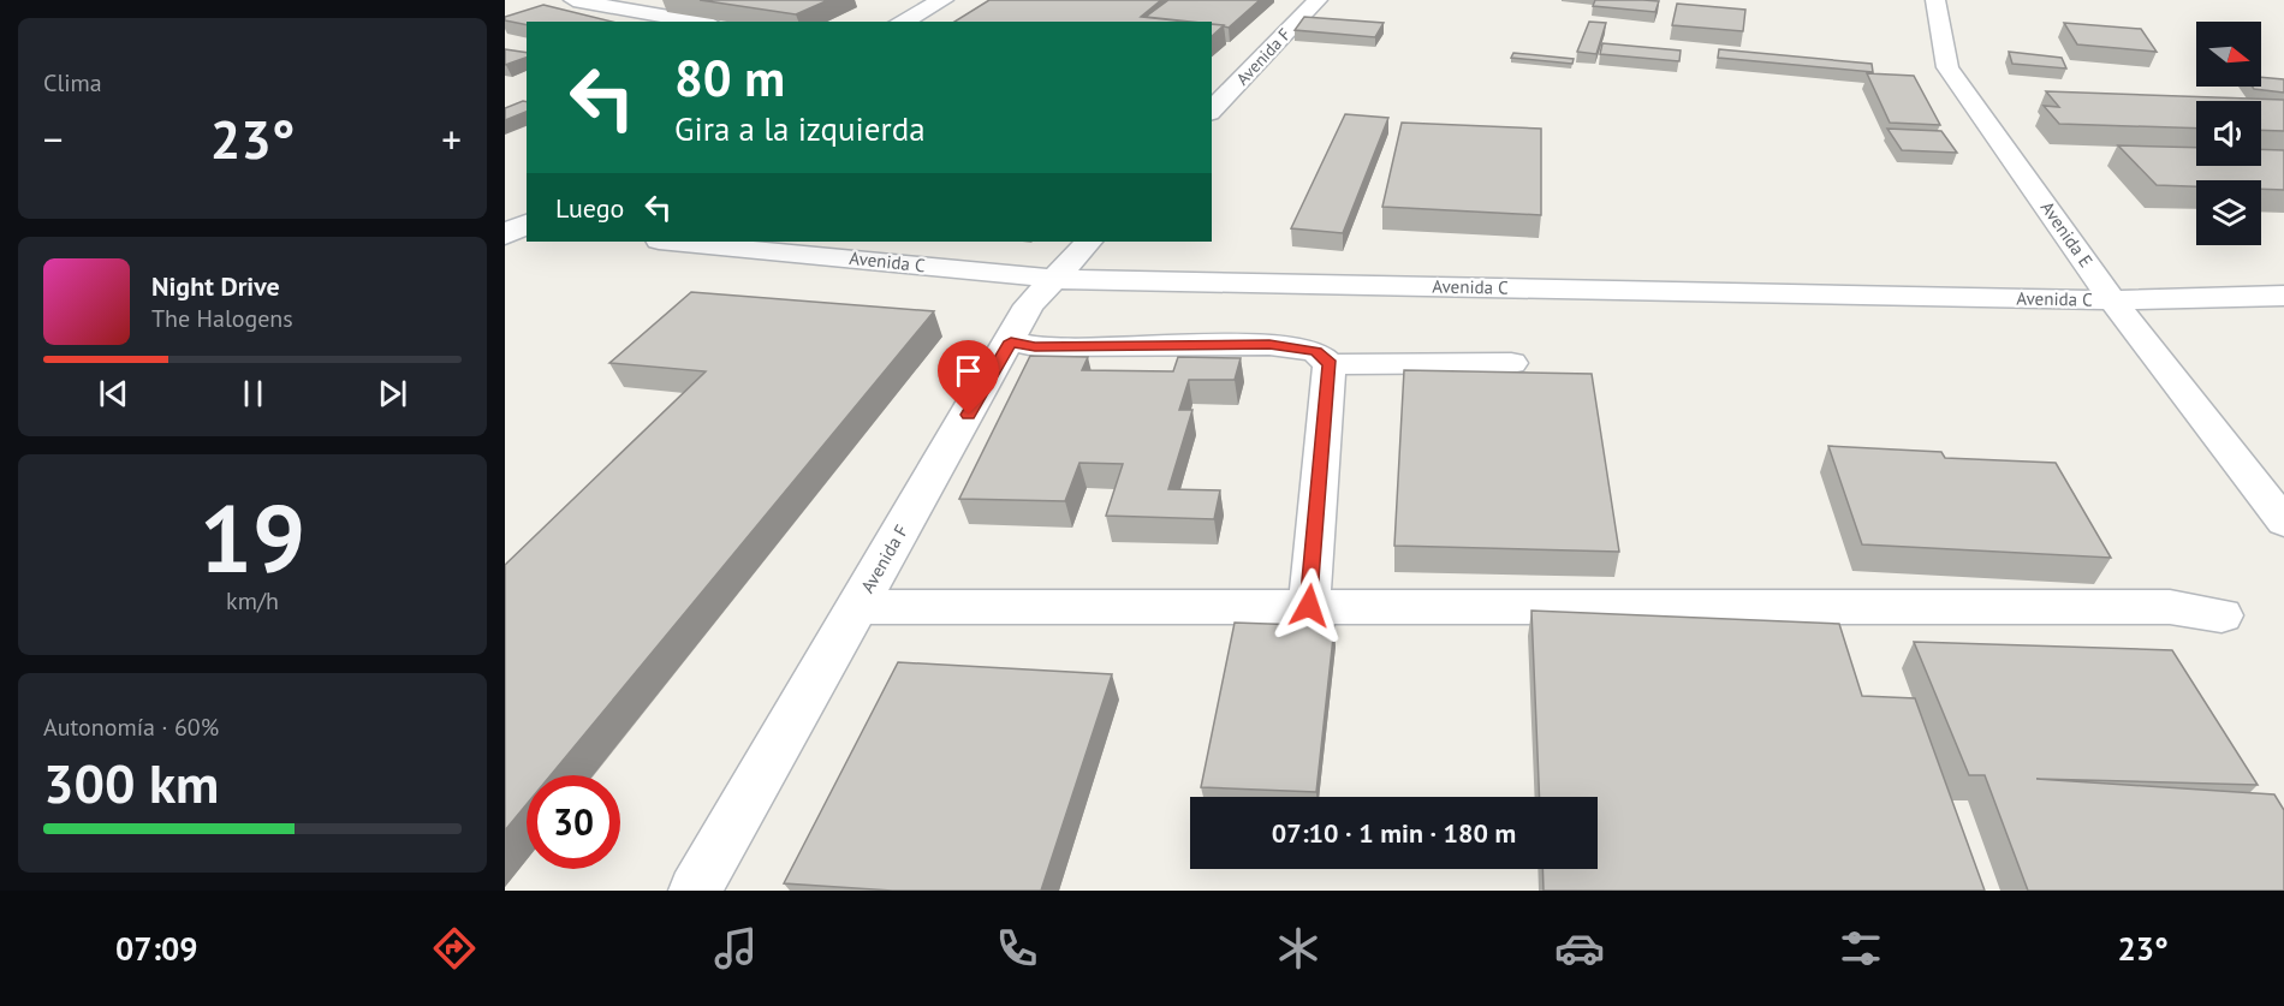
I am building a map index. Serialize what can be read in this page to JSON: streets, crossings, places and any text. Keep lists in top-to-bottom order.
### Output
{
  "streets": {
    "street": ["Avenida F", "Avenida E", "Avenida C"]
  },
  "crossings": [
    ["Avenida F", "Avenida C"],
    ["Avenida E", "Avenida C"]
  ],
  "north": "right",
  "page": {
    "tile": [
      "Clima",
      ["19", "km/h"],
      ["Autonomía · 60%", "300 km"]
    ],
    "turn": ["80 m", "Gira a la izquierda"],
    "heat": ["−", "23°", "+"],
    "then": "Luego",
    "song": ["Night Drive", "The Halogens"],
    "limit": "30",
    "trip": "07:10 · 1 min · 180 m",
    "tabs": ["07:09", "23°"]
  }
}
